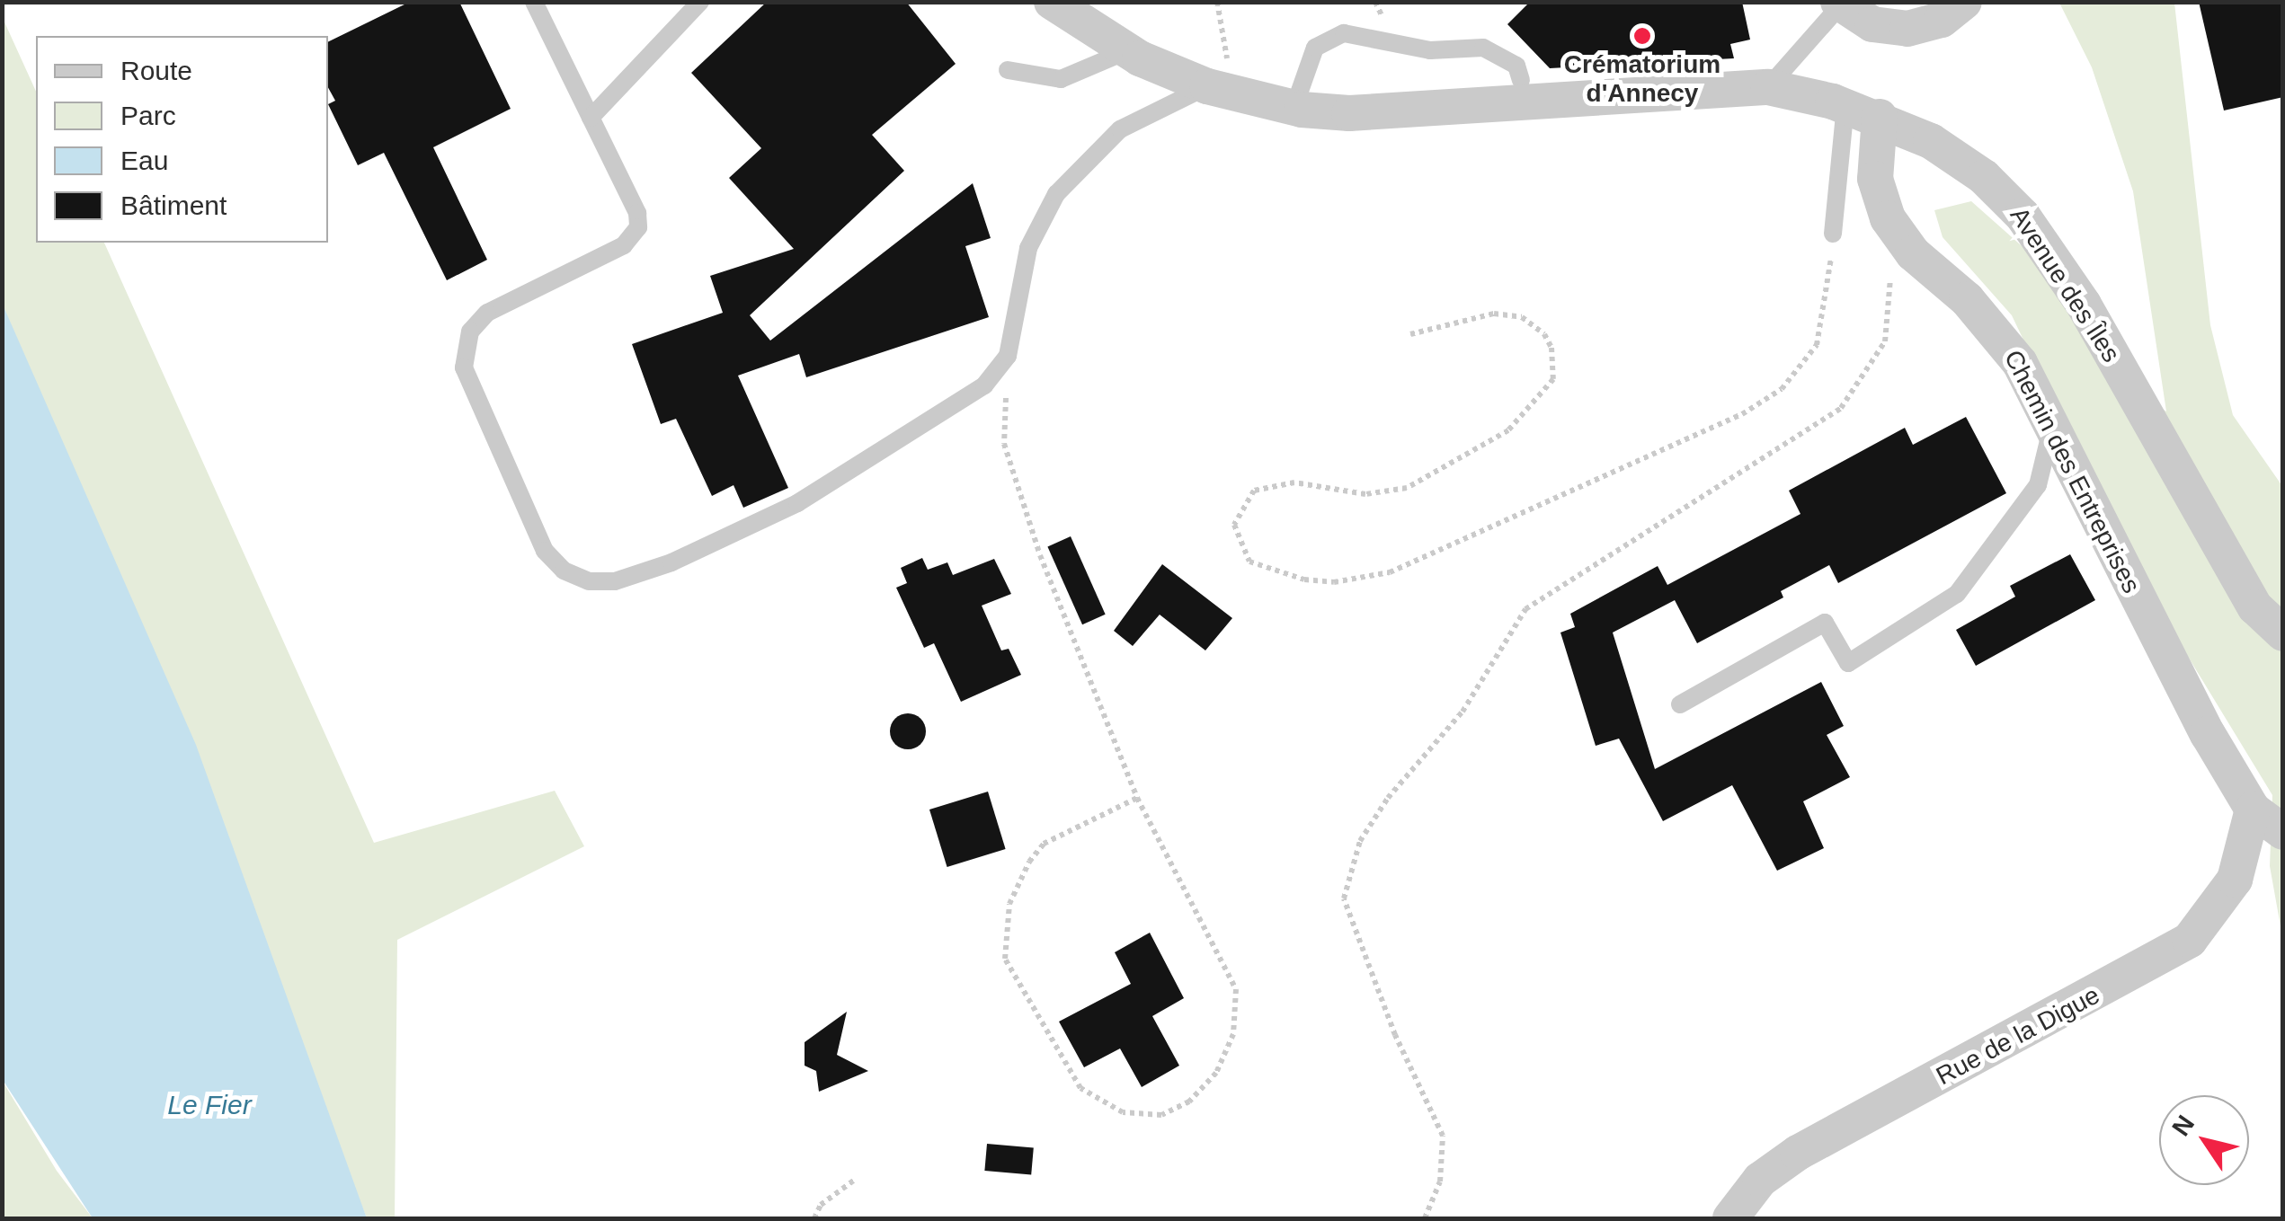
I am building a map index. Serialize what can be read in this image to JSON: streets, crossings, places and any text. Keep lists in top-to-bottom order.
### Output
{
  "streets": {
    "street": ["Avenue des Îles", "Chemin des Entreprises", "Rue de la Digue"]
  },
  "crossings": [
    ["Avenue des Îles", "Chemin des Entreprises"],
    ["Chemin des Entreprises", "Rue de la Digue"]
  ],
  "water": ["Le Fier"],
  "places": ["Crématorium d'Annecy"],
  "legend": [
    "Route",
    "Parc",
    "Eau",
    "Bâtiment"
  ],
  "north": "top left"
}
